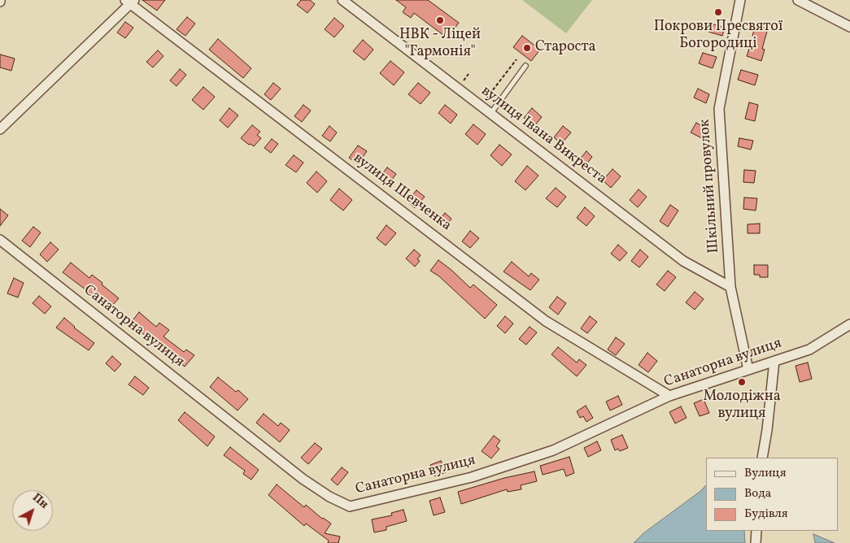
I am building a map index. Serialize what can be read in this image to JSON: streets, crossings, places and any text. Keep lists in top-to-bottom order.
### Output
{
  "streets": {
    "street": [
      "вулиця Івана Викреста",
      "Шкільний провулок",
      "вулиця Шевченка",
      "Санаторна вулиця"
    ]
  },
  "crossings": [
    ["вулиця Івана Викреста", "Шкільний провулок"],
    ["Шкільний провулок", "Санаторна вулиця"],
    ["вулиця Шевченка", "Санаторна вулиця"]
  ],
  "places": [
    "Покрови Пресвятої Богородиці",
    "НВК - Ліцей \"Гармонія\"",
    "Староста",
    "Молодіжна вулиця"
  ],
  "legend": ["Вулиця", "Вода", "Будівля"],
  "north": "top right"
}
